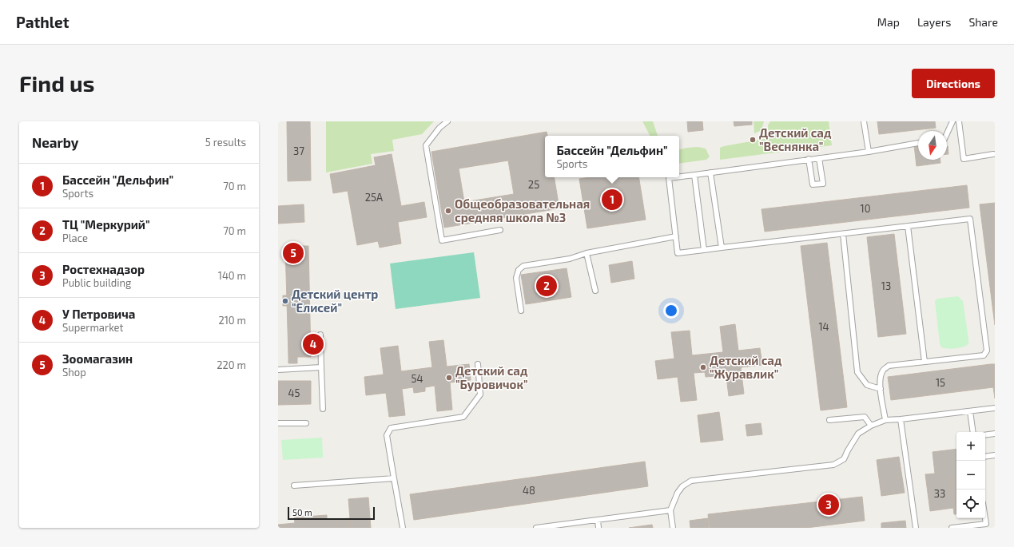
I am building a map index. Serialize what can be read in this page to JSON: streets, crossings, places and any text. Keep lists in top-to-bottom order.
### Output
{
  "places": [
    "Детский сад \"Веснянка\"",
    "Общеобразовательная средняя школа №3",
    "Детский центр \"Елисей\"",
    "Детский сад \"Журавлик\"",
    "Детский сад \"Буровичок\""
  ],
  "house_numbers": [
    "37",
    "25",
    "25А",
    "10",
    "13",
    "14",
    "54",
    "15",
    "45",
    "48",
    "33"
  ],
  "scale_bar": "50 m",
  "north": "bottom",
  "page": {
    "header": "Pathlet",
    "nav": ["Map", "Layers", "Share"],
    "buttons": "Directions",
    "title": "Find us",
    "heading": ["Nearby", "5 results"],
    "popup": ["Бассейн \"Дельфин\"", "Sports"],
    "list": [
      {
        "mark": "1",
        "name": "Бассейн \"Дельфин\"",
        "note": "Sports",
        "value": "70 m"
      },
      {
        "mark": "2",
        "name": "ТЦ \"Меркурий\"",
        "note": "Place",
        "value": "70 m"
      },
      {
        "mark": "3",
        "name": "Ростехнадзор",
        "note": "Public building",
        "value": "140 m"
      },
      {
        "mark": "4",
        "name": "У Петровича",
        "note": "Supermarket",
        "value": "210 m"
      },
      {
        "mark": "5",
        "name": "Зоомагазин",
        "note": "Shop",
        "value": "220 m"
      }
    ],
    "pins": [
      "1",
      "5",
      "2",
      "4",
      "3"
    ],
    "map_buttons": ["+", "−"],
    "scale": "50 m"
  }
}
